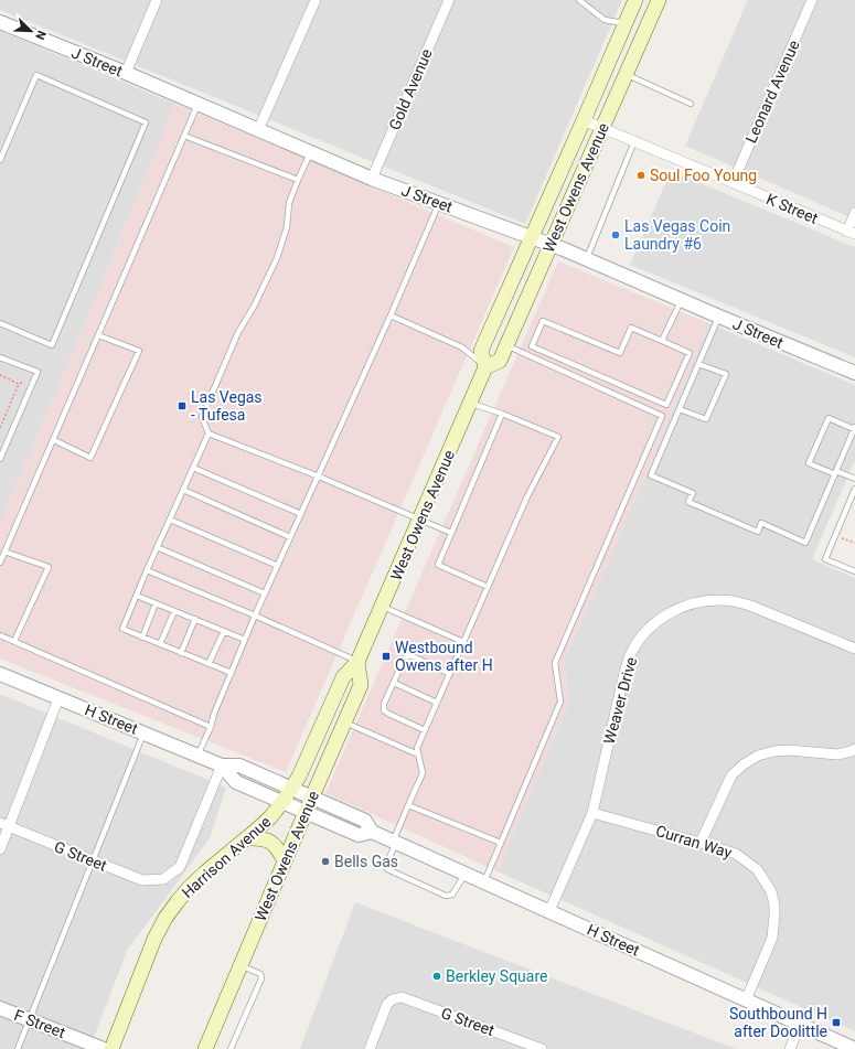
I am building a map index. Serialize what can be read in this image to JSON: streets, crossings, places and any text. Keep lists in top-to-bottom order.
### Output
{
  "streets": {
    "main road": ["West Owens Avenue", "Harrison Avenue"],
    "street": [
      "J Street",
      "Gold Avenue",
      "Leonard Avenue",
      "K Street",
      "Weaver Drive",
      "H Street",
      "Curran Way",
      "G Street",
      "F Street"
    ]
  },
  "crossings": [
    ["J Street", "Gold Avenue"],
    ["J Street", "West Owens Avenue"],
    ["Leonard Avenue", "K Street"],
    ["West Owens Avenue", "K Street"],
    ["West Owens Avenue", "H Street"],
    ["West Owens Avenue", "Harrison Avenue"],
    ["Weaver Drive", "H Street"],
    ["Weaver Drive", "Curran Way"],
    ["H Street", "Curran Way"],
    ["H Street", "Harrison Avenue"],
    ["G Street", "Harrison Avenue"]
  ],
  "places": {
    "other": [
      "Soul Foo Young",
      "Las Vegas Coin Laundry #6",
      "Bells Gas",
      "Berkley Square"
    ],
    "transit": ["Las Vegas - Tufesa", "Westbound Owens after H", "Southbound H after Doolittle"]
  },
  "north": "bottom right"
}
